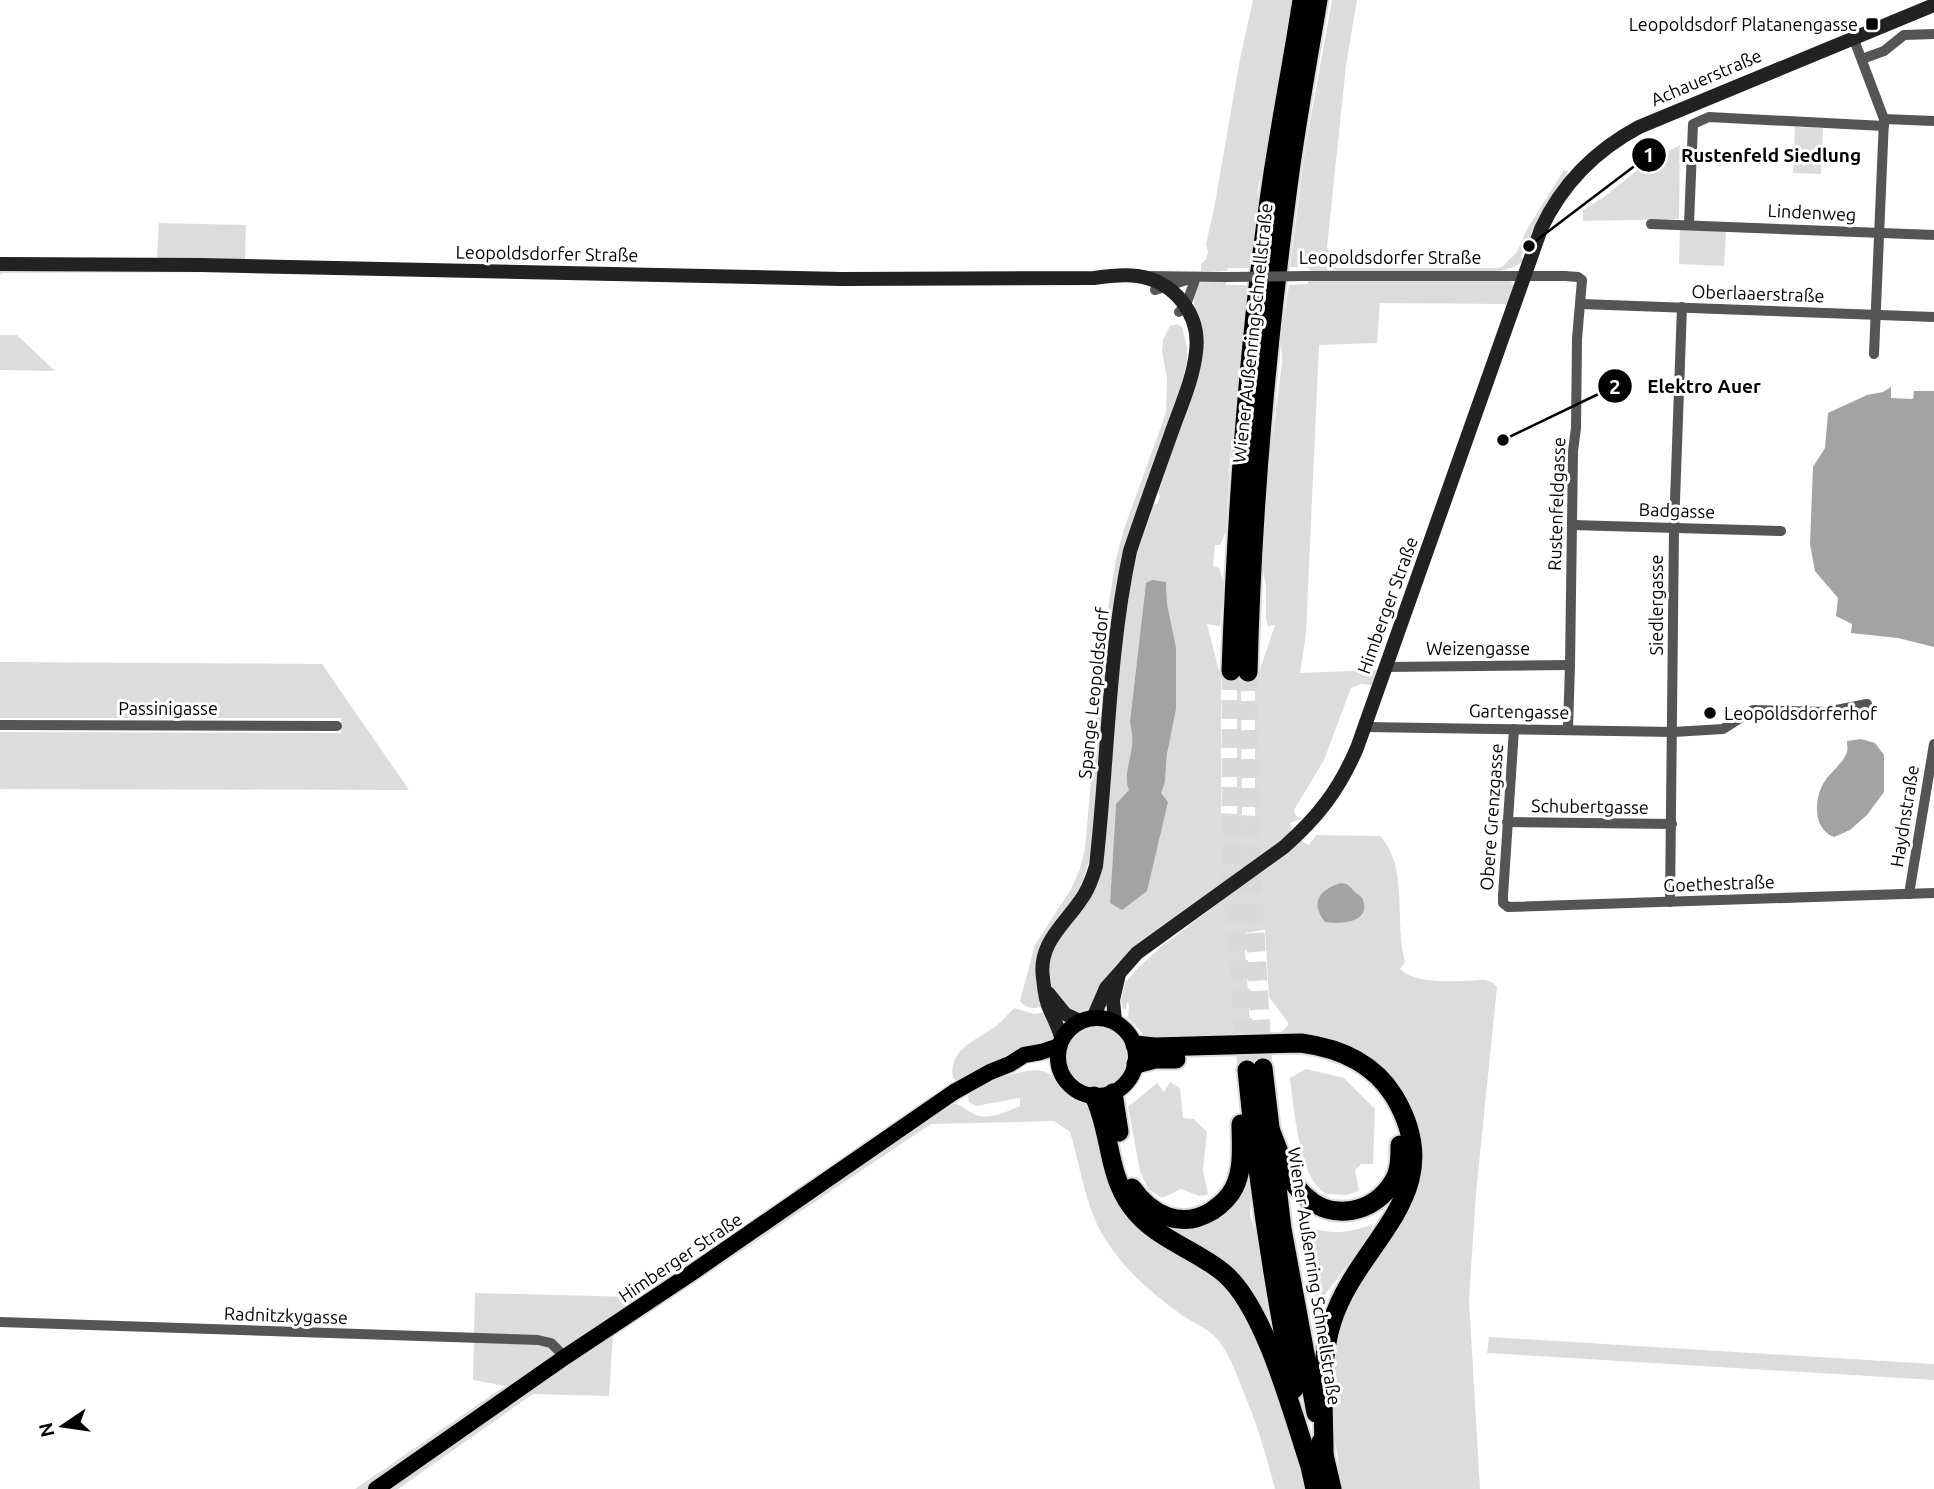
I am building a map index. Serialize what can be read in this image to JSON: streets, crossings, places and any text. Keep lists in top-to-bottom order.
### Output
{
  "streets": {
    "highway": ["Wiener Außenring Schnellstraße"],
    "main road": [
      "Achauerstraße",
      "Leopoldsdorfer Straße",
      "Himberger Straße",
      "Spange Leopoldsdorf"
    ],
    "street": [
      "Lindenweg",
      "Oberlaaerstraße",
      "Rustenfeldgasse",
      "Badgasse",
      "Siedlergasse",
      "Weizengasse",
      "Passinigasse",
      "Gartengasse",
      "Schubertgasse",
      "Haydnstraße",
      "Obere Grenzgasse",
      "Goethestraße",
      "Radnitzkygasse"
    ]
  },
  "crossings": [
    ["Achauerstraße", "Himberger Straße"],
    ["Leopoldsdorfer Straße", "Rustenfeldgasse"],
    ["Leopoldsdorfer Straße", "Himberger Straße"],
    ["Leopoldsdorfer Straße", "Spange Leopoldsdorf"],
    ["Oberlaaerstraße", "Rustenfeldgasse"],
    ["Oberlaaerstraße", "Siedlergasse"],
    ["Rustenfeldgasse", "Badgasse"],
    ["Rustenfeldgasse", "Weizengasse"],
    ["Rustenfeldgasse", "Gartengasse"],
    ["Badgasse", "Siedlergasse"],
    ["Himberger Straße", "Weizengasse"],
    ["Himberger Straße", "Spange Leopoldsdorf"],
    ["Himberger Straße", "Gartengasse"],
    ["Himberger Straße", "Radnitzkygasse"],
    ["Siedlergasse", "Gartengasse"],
    ["Siedlergasse", "Schubertgasse"],
    ["Siedlergasse", "Goethestraße"],
    ["Gartengasse", "Obere Grenzgasse"],
    ["Schubertgasse", "Obere Grenzgasse"],
    ["Haydnstraße", "Goethestraße"],
    ["Obere Grenzgasse", "Goethestraße"]
  ],
  "places": {
    "transit": ["Leopoldsdorf Platanengasse"],
    "other": ["Rustenfeld Siedlung", "Elektro Auer", "Leopoldsdorferhof"]
  },
  "north": "left"
}
